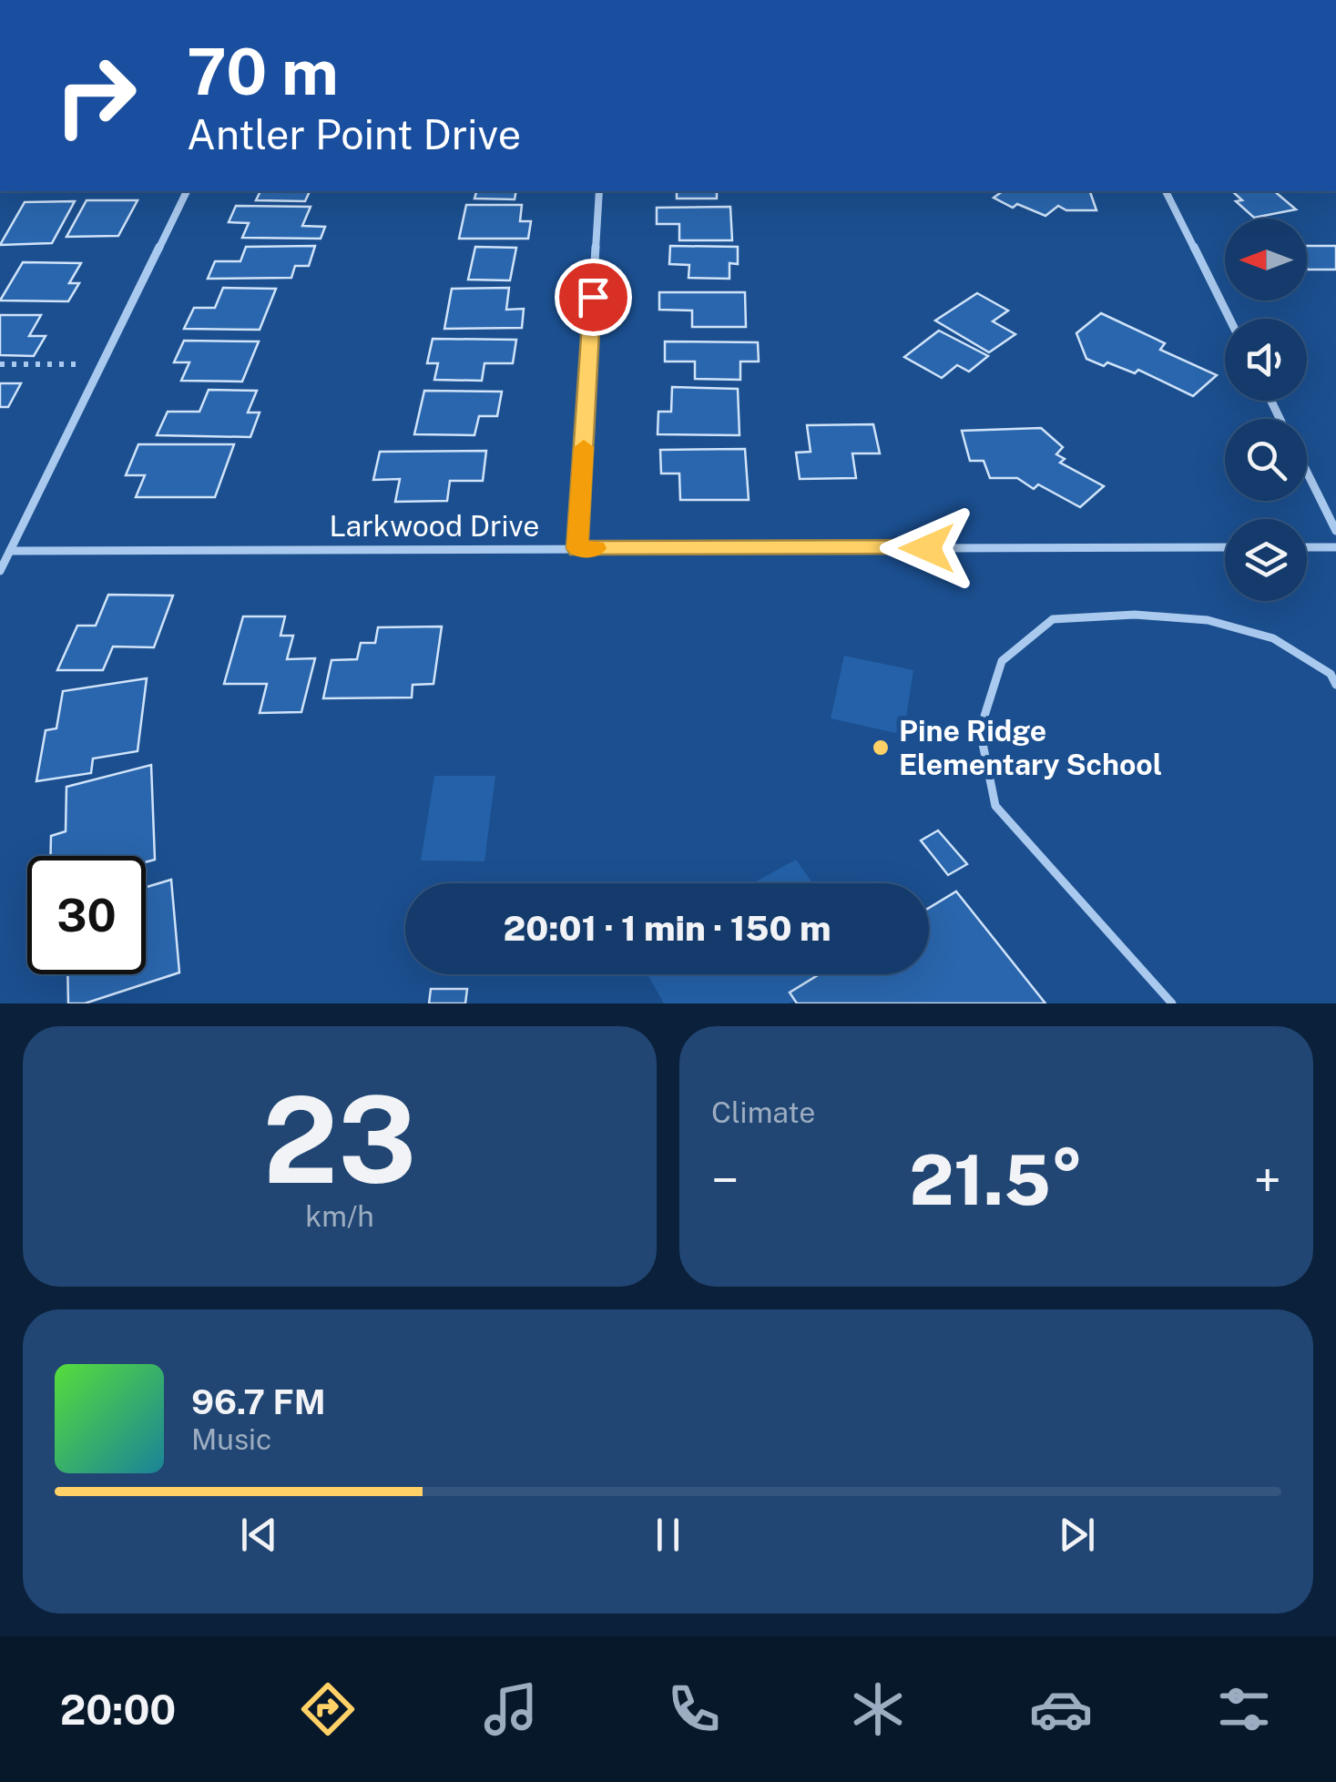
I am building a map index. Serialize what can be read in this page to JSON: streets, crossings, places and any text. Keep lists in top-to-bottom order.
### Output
{
  "streets": {
    "street": ["Larkwood Drive"]
  },
  "places": ["Pine Ridge Elementary School"],
  "north": "left",
  "page": {
    "turn": ["70 m", "Antler Point Drive"],
    "limit": "30",
    "trip": "20:01 · 1 min · 150 m",
    "tile": [
      ["23", "km/h"],
      "Climate"
    ],
    "heat": ["−", "21.5°", "+"],
    "song": ["96.7 FM", "Music"],
    "tabs": "20:00"
  }
}
